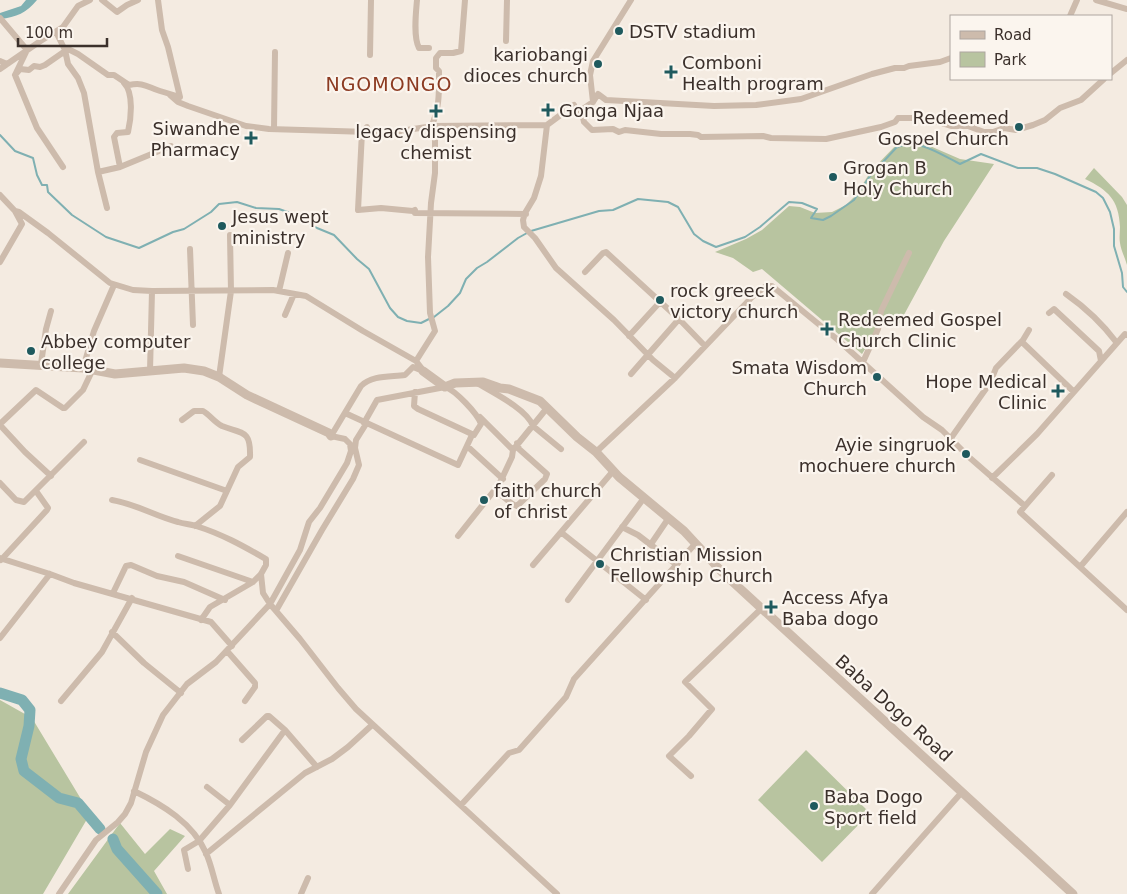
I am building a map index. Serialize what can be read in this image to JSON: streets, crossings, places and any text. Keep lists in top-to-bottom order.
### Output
{
  "streets": {
    "street": ["Baba Dogo Road"]
  },
  "districts": ["NGOMONGO"],
  "places": {
    "other": [
      "DSTV stadium",
      "kariobangi dioces church",
      "Redeemed Gospel Church",
      "Grogan B Holy Church",
      "Jesus wept ministry",
      "rock greeck victory church",
      "Abbey computer college",
      "Smata Wisdom Church",
      "Ayie singruok mochuere church",
      "faith church of christ",
      "Christian Mission Fellowship Church",
      "Baba Dogo Sport field"
    ],
    "health": [
      "Comboni Health program",
      "Gonga Njaa",
      "legacy dispensing chemist",
      "Siwandhe Pharmacy",
      "Redeemed Gospel Church Clinic",
      "Hope Medical Clinic",
      "Access Afya Baba dogo"
    ]
  },
  "legend": ["Road", "Park"],
  "scale_bar": "100 m"
}
